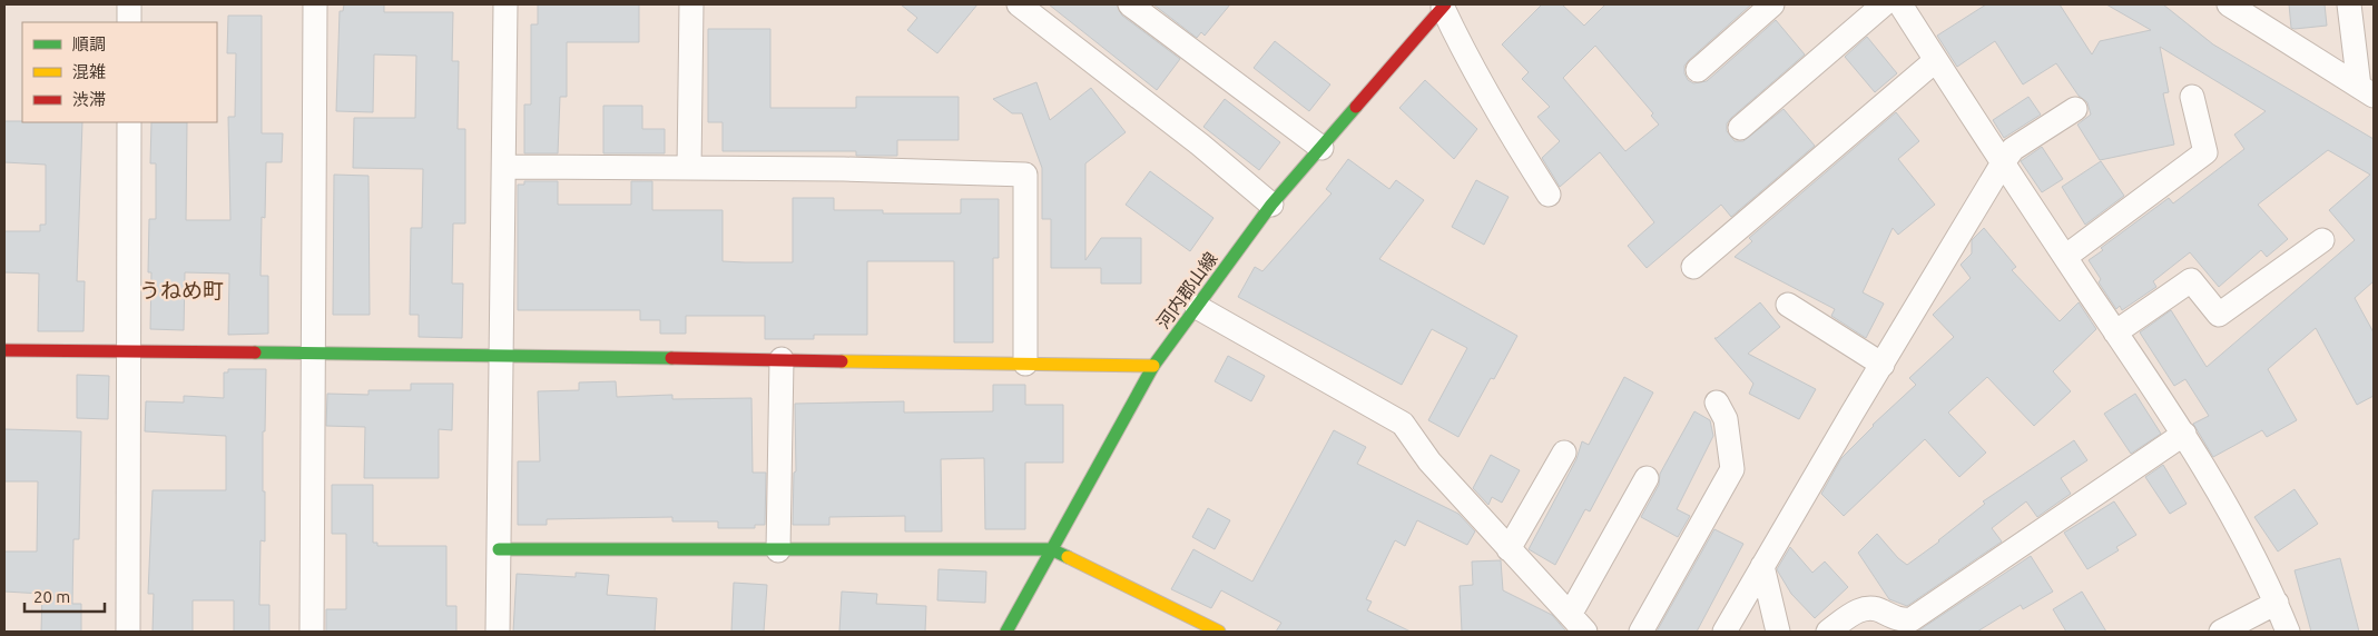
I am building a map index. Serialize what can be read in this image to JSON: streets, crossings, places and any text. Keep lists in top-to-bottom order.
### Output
{
  "streets": {
    "street": ["河内郡山線"]
  },
  "districts": ["うねめ町"],
  "legend": ["順調", "混雑", "渋滞"],
  "scale_bar": "20 m"
}
